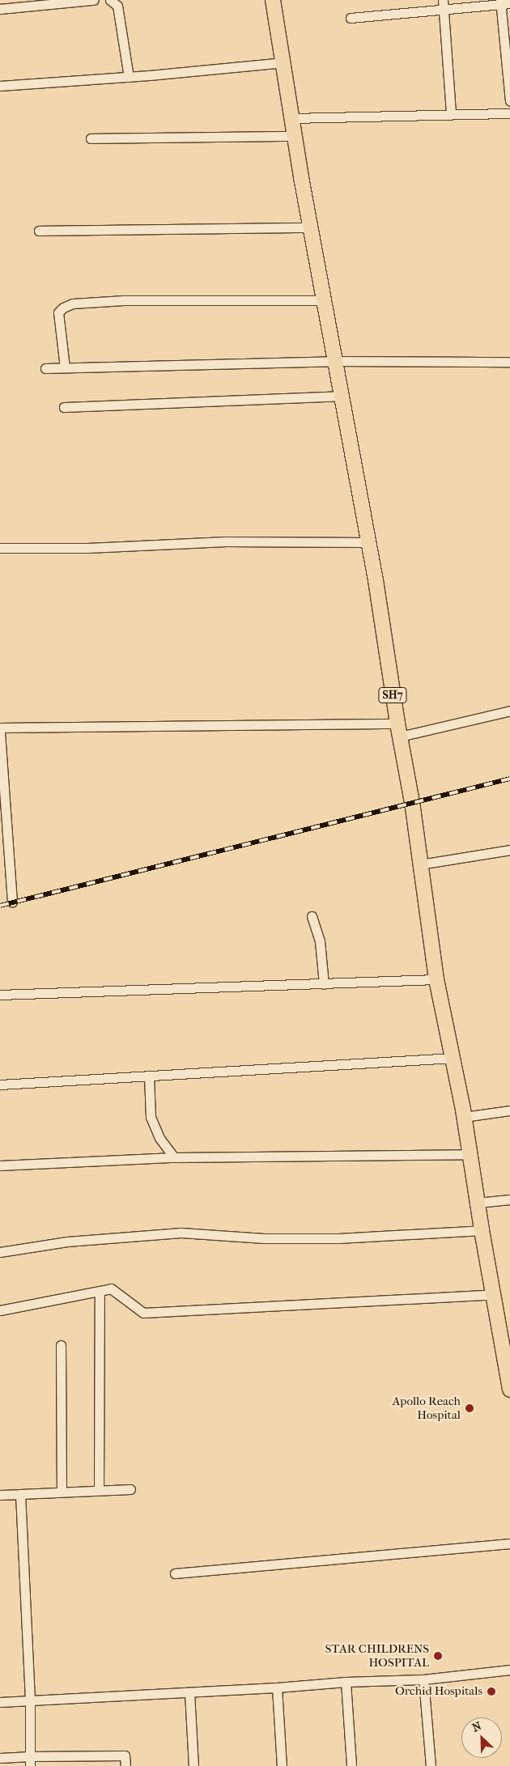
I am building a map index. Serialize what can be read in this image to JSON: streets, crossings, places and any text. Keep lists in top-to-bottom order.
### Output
{
  "streets": {
    "main road": ["SH7"]
  },
  "places": ["Apollo Reach Hospital", "STAR CHILDRENS HOSPITAL", "Orchid Hospitals"],
  "north": "top left"
}
